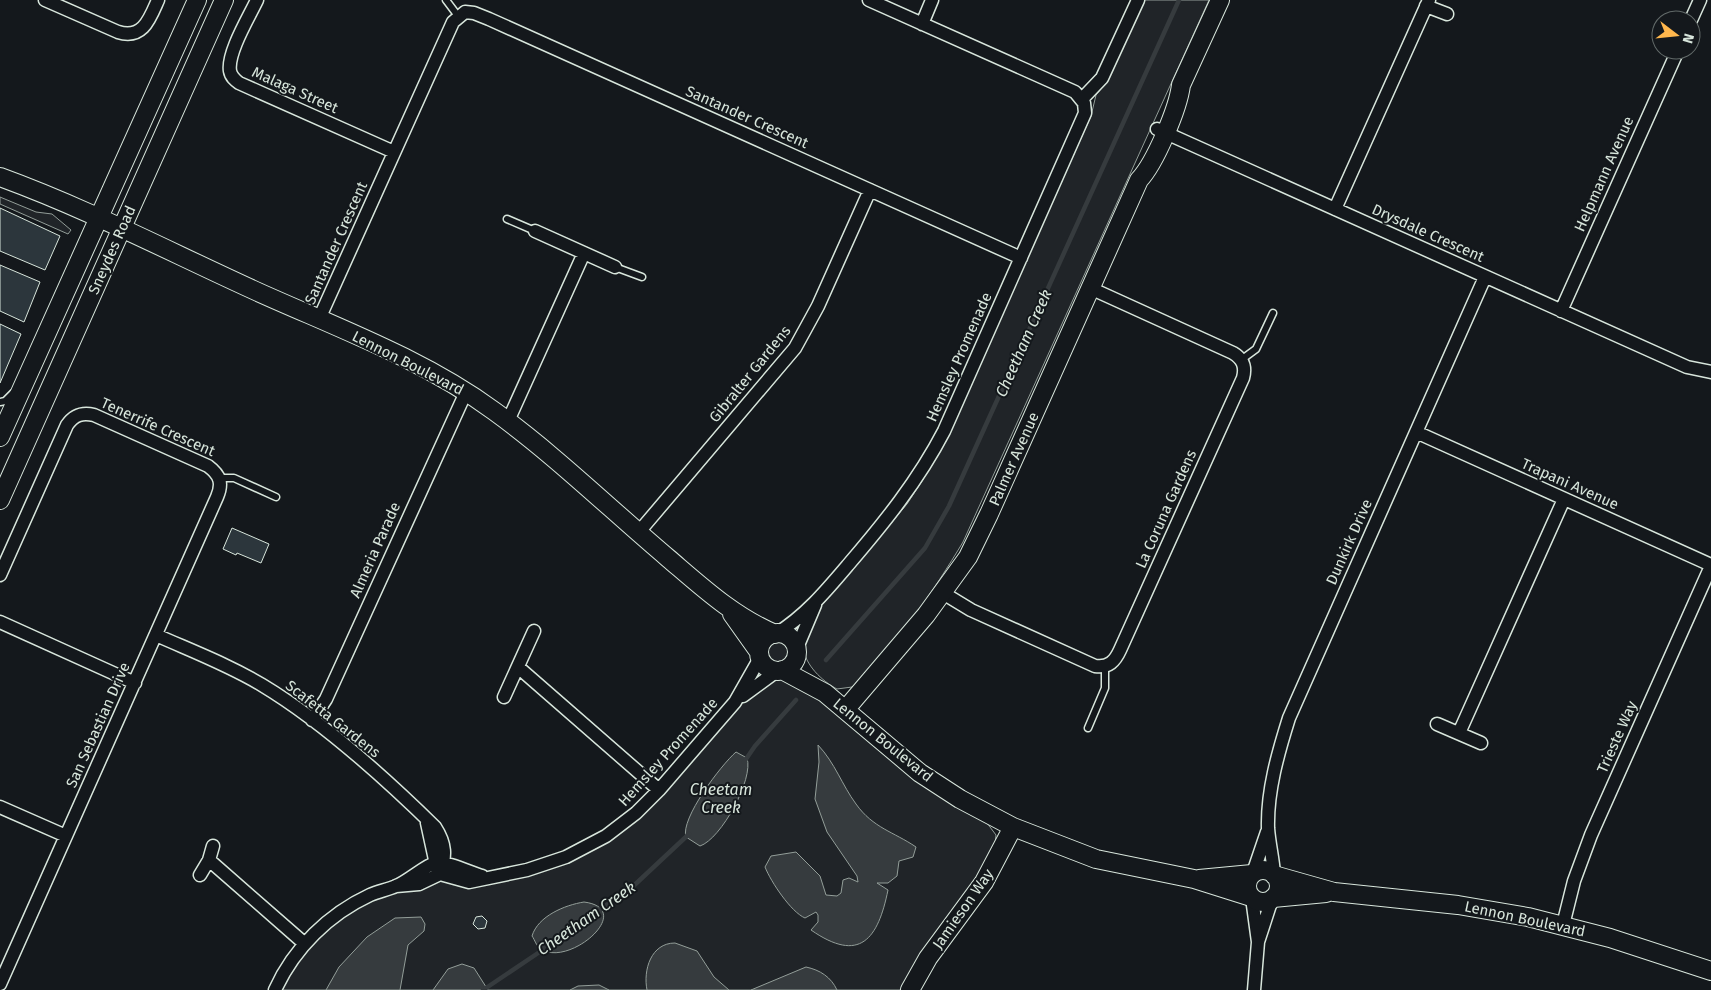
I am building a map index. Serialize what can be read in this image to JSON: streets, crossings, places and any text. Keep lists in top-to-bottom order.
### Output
{
  "streets": {
    "street": [
      "Malaga Street",
      "Santander Crescent",
      "Helpmann Avenue",
      "Drysdale Crescent",
      "Sneydes Road",
      "Hemsley Promenade",
      "Lennon Boulevard",
      "Gibralter Gardens",
      "Tenerrife Crescent",
      "Palmer Avenue",
      "Trapani Avenue",
      "La Coruna Gardens",
      "Dunkirk Drive",
      "Almeria Parade",
      "Scafetta Gardens",
      "San Sebastian Drive",
      "Trieste Way",
      "Jamieson Way"
    ]
  },
  "crossings": [
    ["Malaga Street", "Santander Crescent"],
    ["Santander Crescent", "Hemsley Promenade"],
    ["Santander Crescent", "Lennon Boulevard"],
    ["Santander Crescent", "Gibralter Gardens"],
    ["Helpmann Avenue", "Drysdale Crescent"],
    ["Drysdale Crescent", "Palmer Avenue"],
    ["Drysdale Crescent", "Dunkirk Drive"],
    ["Sneydes Road", "Lennon Boulevard"],
    ["Hemsley Promenade", "Lennon Boulevard"],
    ["Hemsley Promenade", "Scafetta Gardens"],
    ["Lennon Boulevard", "Gibralter Gardens"],
    ["Lennon Boulevard", "Palmer Avenue"],
    ["Lennon Boulevard", "Dunkirk Drive"],
    ["Lennon Boulevard", "Almeria Parade"],
    ["Lennon Boulevard", "Trieste Way"],
    ["Lennon Boulevard", "Jamieson Way"],
    ["Tenerrife Crescent", "San Sebastian Drive"],
    ["Trapani Avenue", "Dunkirk Drive"],
    ["Trapani Avenue", "Trieste Way"],
    ["Almeria Parade", "Scafetta Gardens"],
    ["Scafetta Gardens", "San Sebastian Drive"]
  ],
  "water": ["Cheetham Creek", "Cheetam Creek"],
  "north": "right"
}
